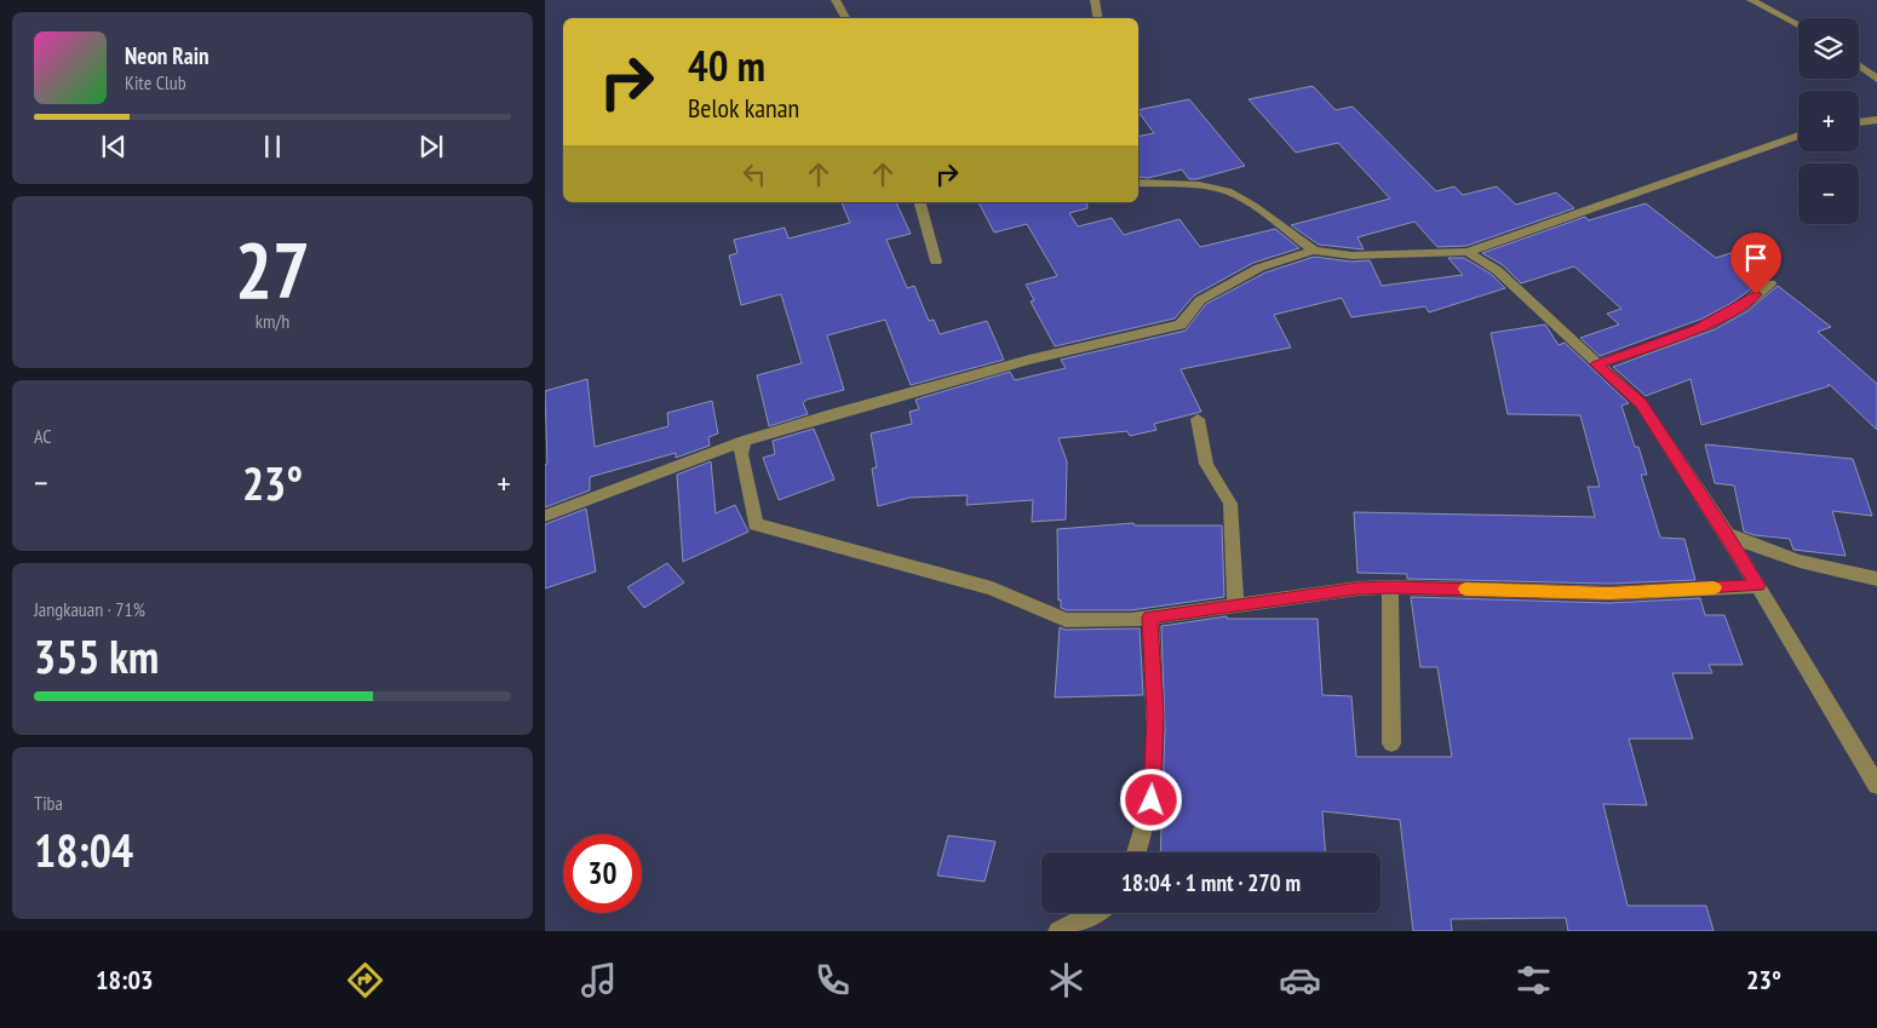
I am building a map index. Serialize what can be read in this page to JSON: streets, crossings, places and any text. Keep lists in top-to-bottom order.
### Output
{
  "page": {
    "map_buttons": ["+", "−"],
    "turn": ["40 m", "Belok kanan"],
    "song": ["Neon Rain", "Kite Club"],
    "tile": [
      ["27", "km/h"],
      "AC",
      ["Jangkauan · 71%", "355 km"],
      ["Tiba", "18:04"]
    ],
    "heat": ["−", "23°", "+"],
    "limit": "30",
    "trip": "18:04 · 1 mnt · 270 m",
    "tabs": ["18:03", "23°"]
  }
}
